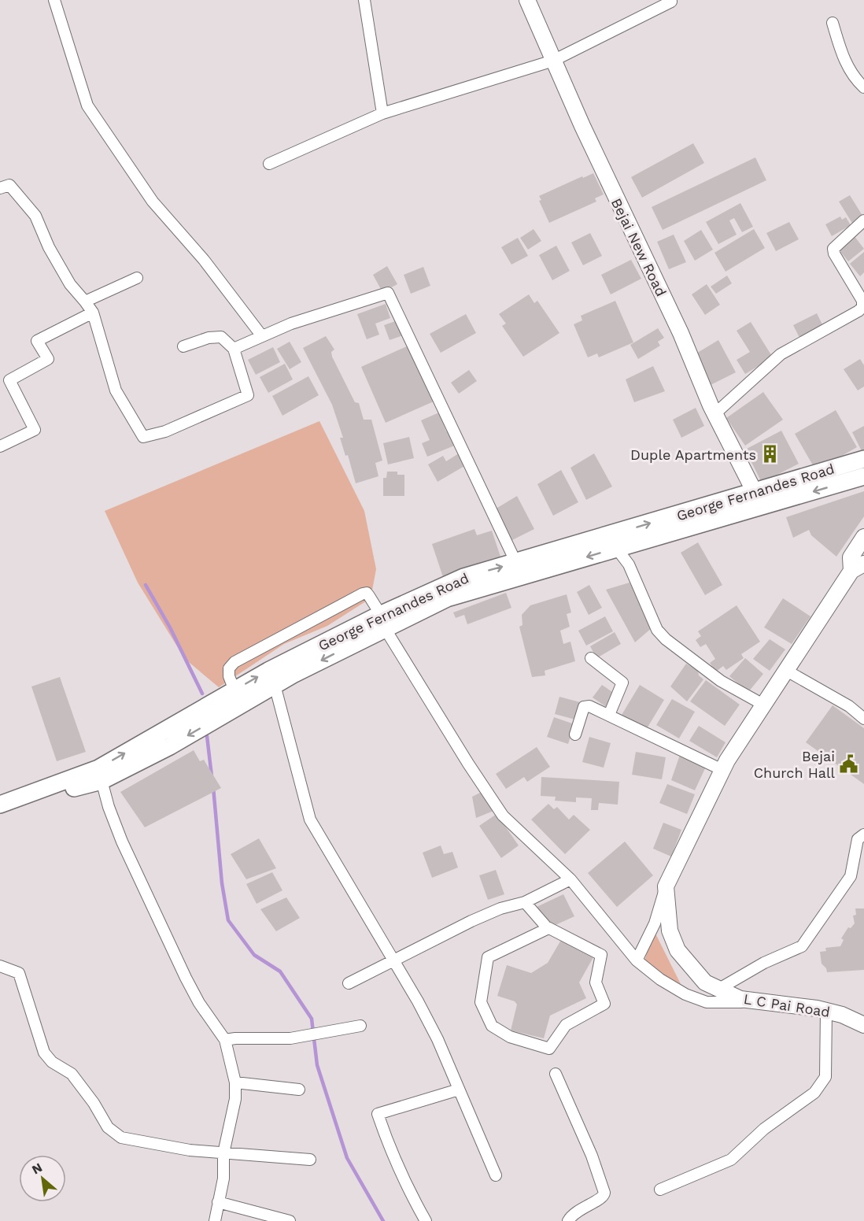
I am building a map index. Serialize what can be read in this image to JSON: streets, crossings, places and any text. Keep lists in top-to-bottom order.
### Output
{
  "streets": {
    "main road": ["George Fernandes Road"],
    "street": ["Bejai New Road", "L C Pai Road"]
  },
  "crossings": [
    ["Bejai New Road", "George Fernandes Road"]
  ],
  "places": {
    "building": ["Duple Apartments"],
    "public building": ["Bejai Church Hall"]
  },
  "north": "top left"
}
